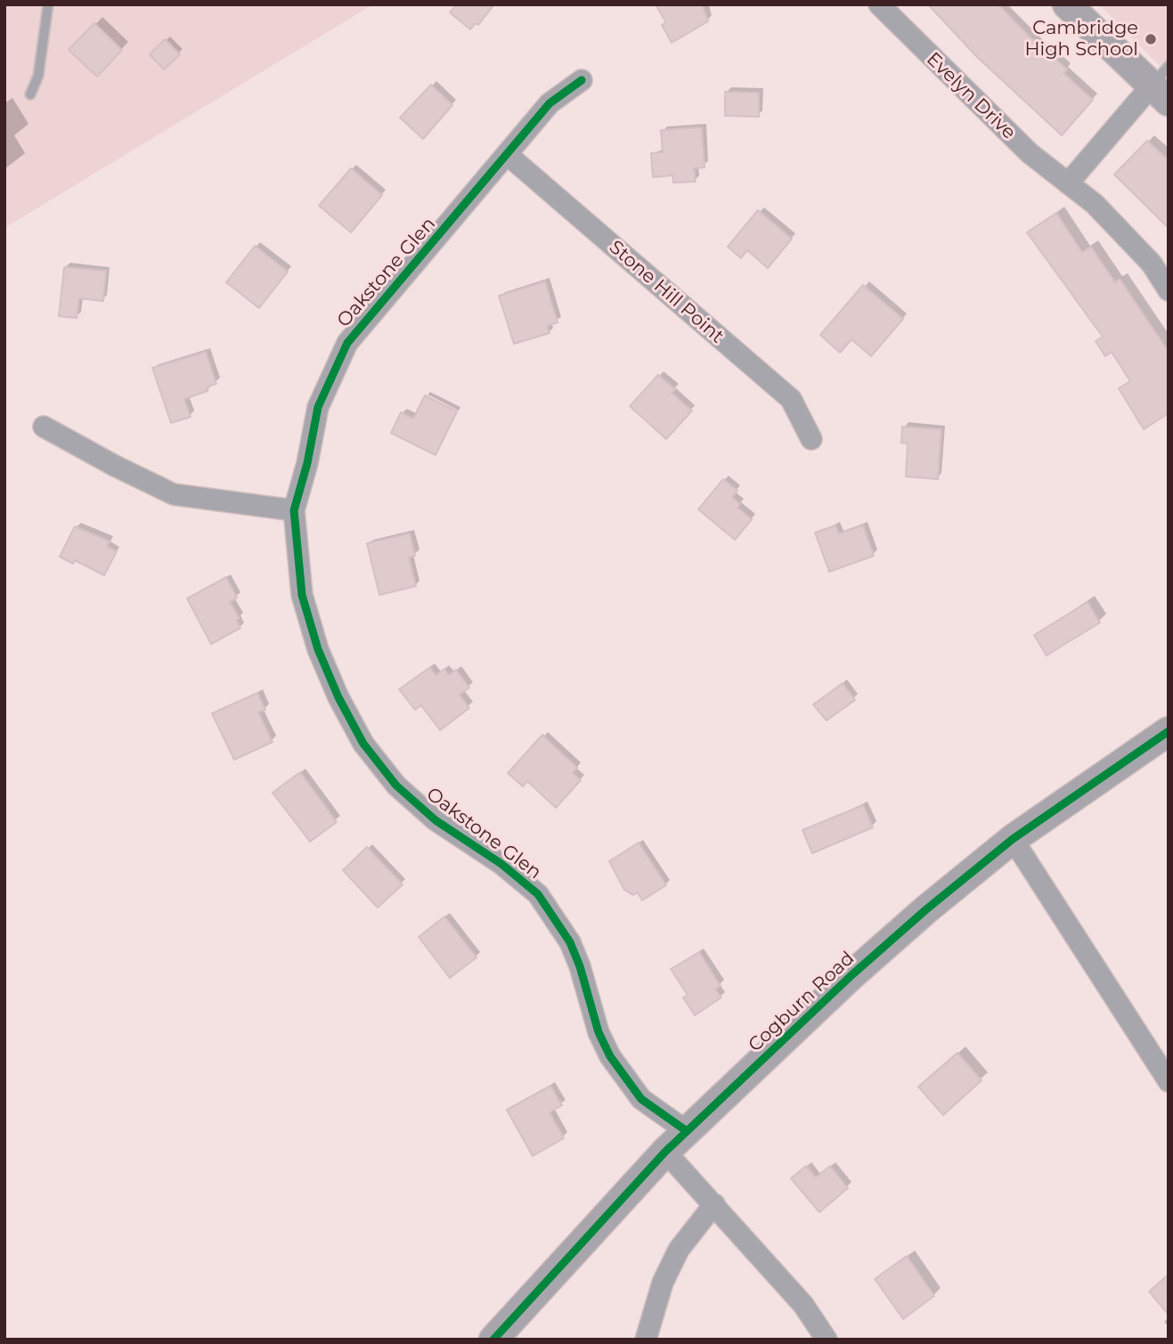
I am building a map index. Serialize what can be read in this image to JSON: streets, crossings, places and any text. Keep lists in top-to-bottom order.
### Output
{
  "streets": {
    "street": [
      "Evelyn Drive",
      "Oakstone Glen",
      "Stone Hill Point",
      "Cogburn Road"
    ]
  },
  "crossings": [
    ["Oakstone Glen", "Stone Hill Point"],
    ["Oakstone Glen", "Cogburn Road"]
  ],
  "places": ["Cambridge High School"]
}
